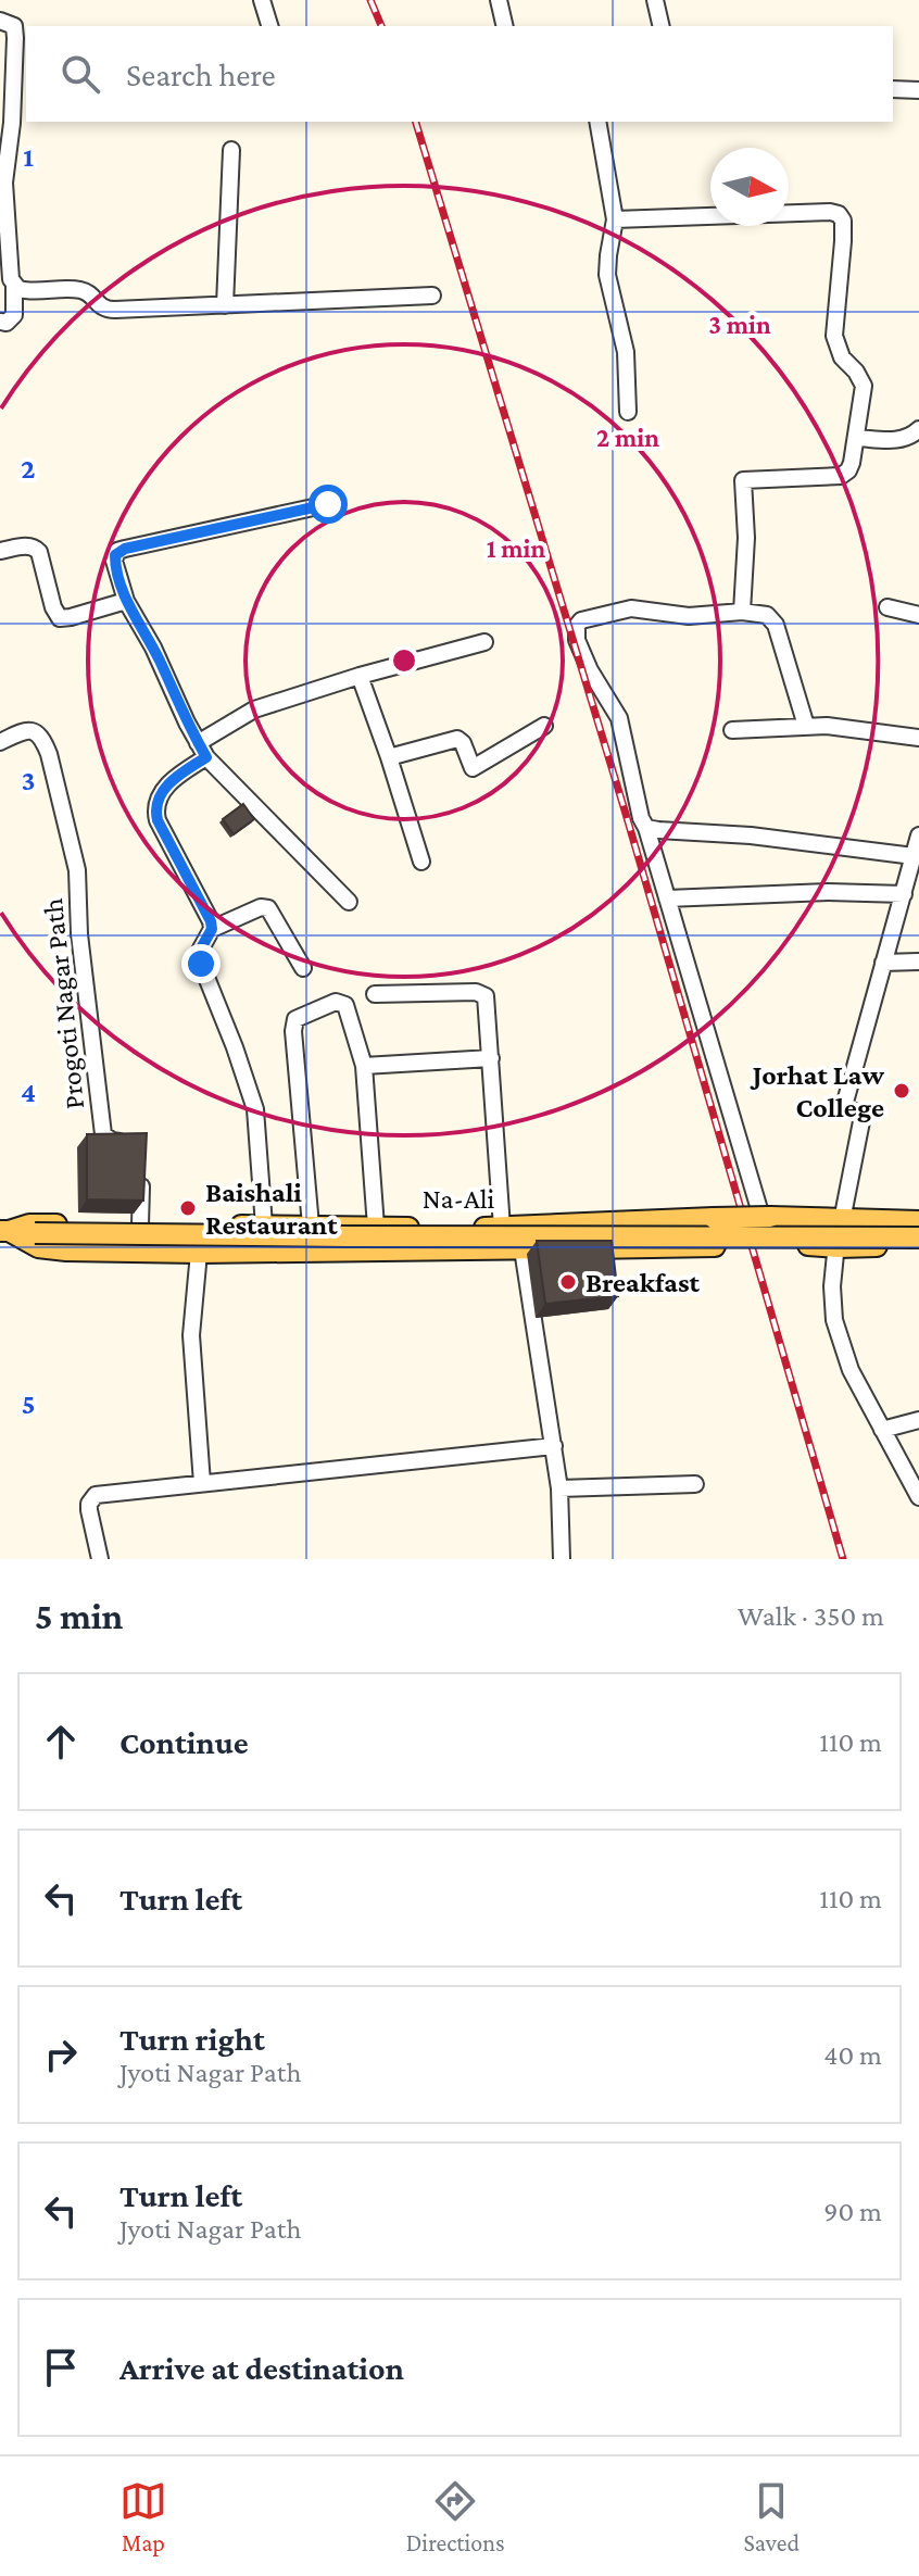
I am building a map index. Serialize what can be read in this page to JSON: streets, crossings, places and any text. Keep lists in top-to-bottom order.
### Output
{
  "streets": {
    "main road": ["Na-Ali"],
    "street": ["Progoti Nagar Path"]
  },
  "places": ["Jorhat Law College", "Baishali Restaurant", "Breakfast"],
  "north": "right",
  "page": {
    "search": "Search here",
    "heading": ["5 min", "Walk · 350 m"],
    "list": [
      ["Continue", "110 m"],
      ["Turn left", "110 m"],
      ["Turn right", "Jyoti Nagar Path", "40 m"],
      ["Turn left", "Jyoti Nagar Path", "90 m"],
      "Arrive at destination"
    ],
    "nav": ["Map", "Directions", "Saved"]
  },
  "grid": {
    "rows": [
      "1",
      "2",
      "3",
      "4",
      "5"
    ]
  },
  "rings": ["3 min", "2 min", "1 min"]
}
